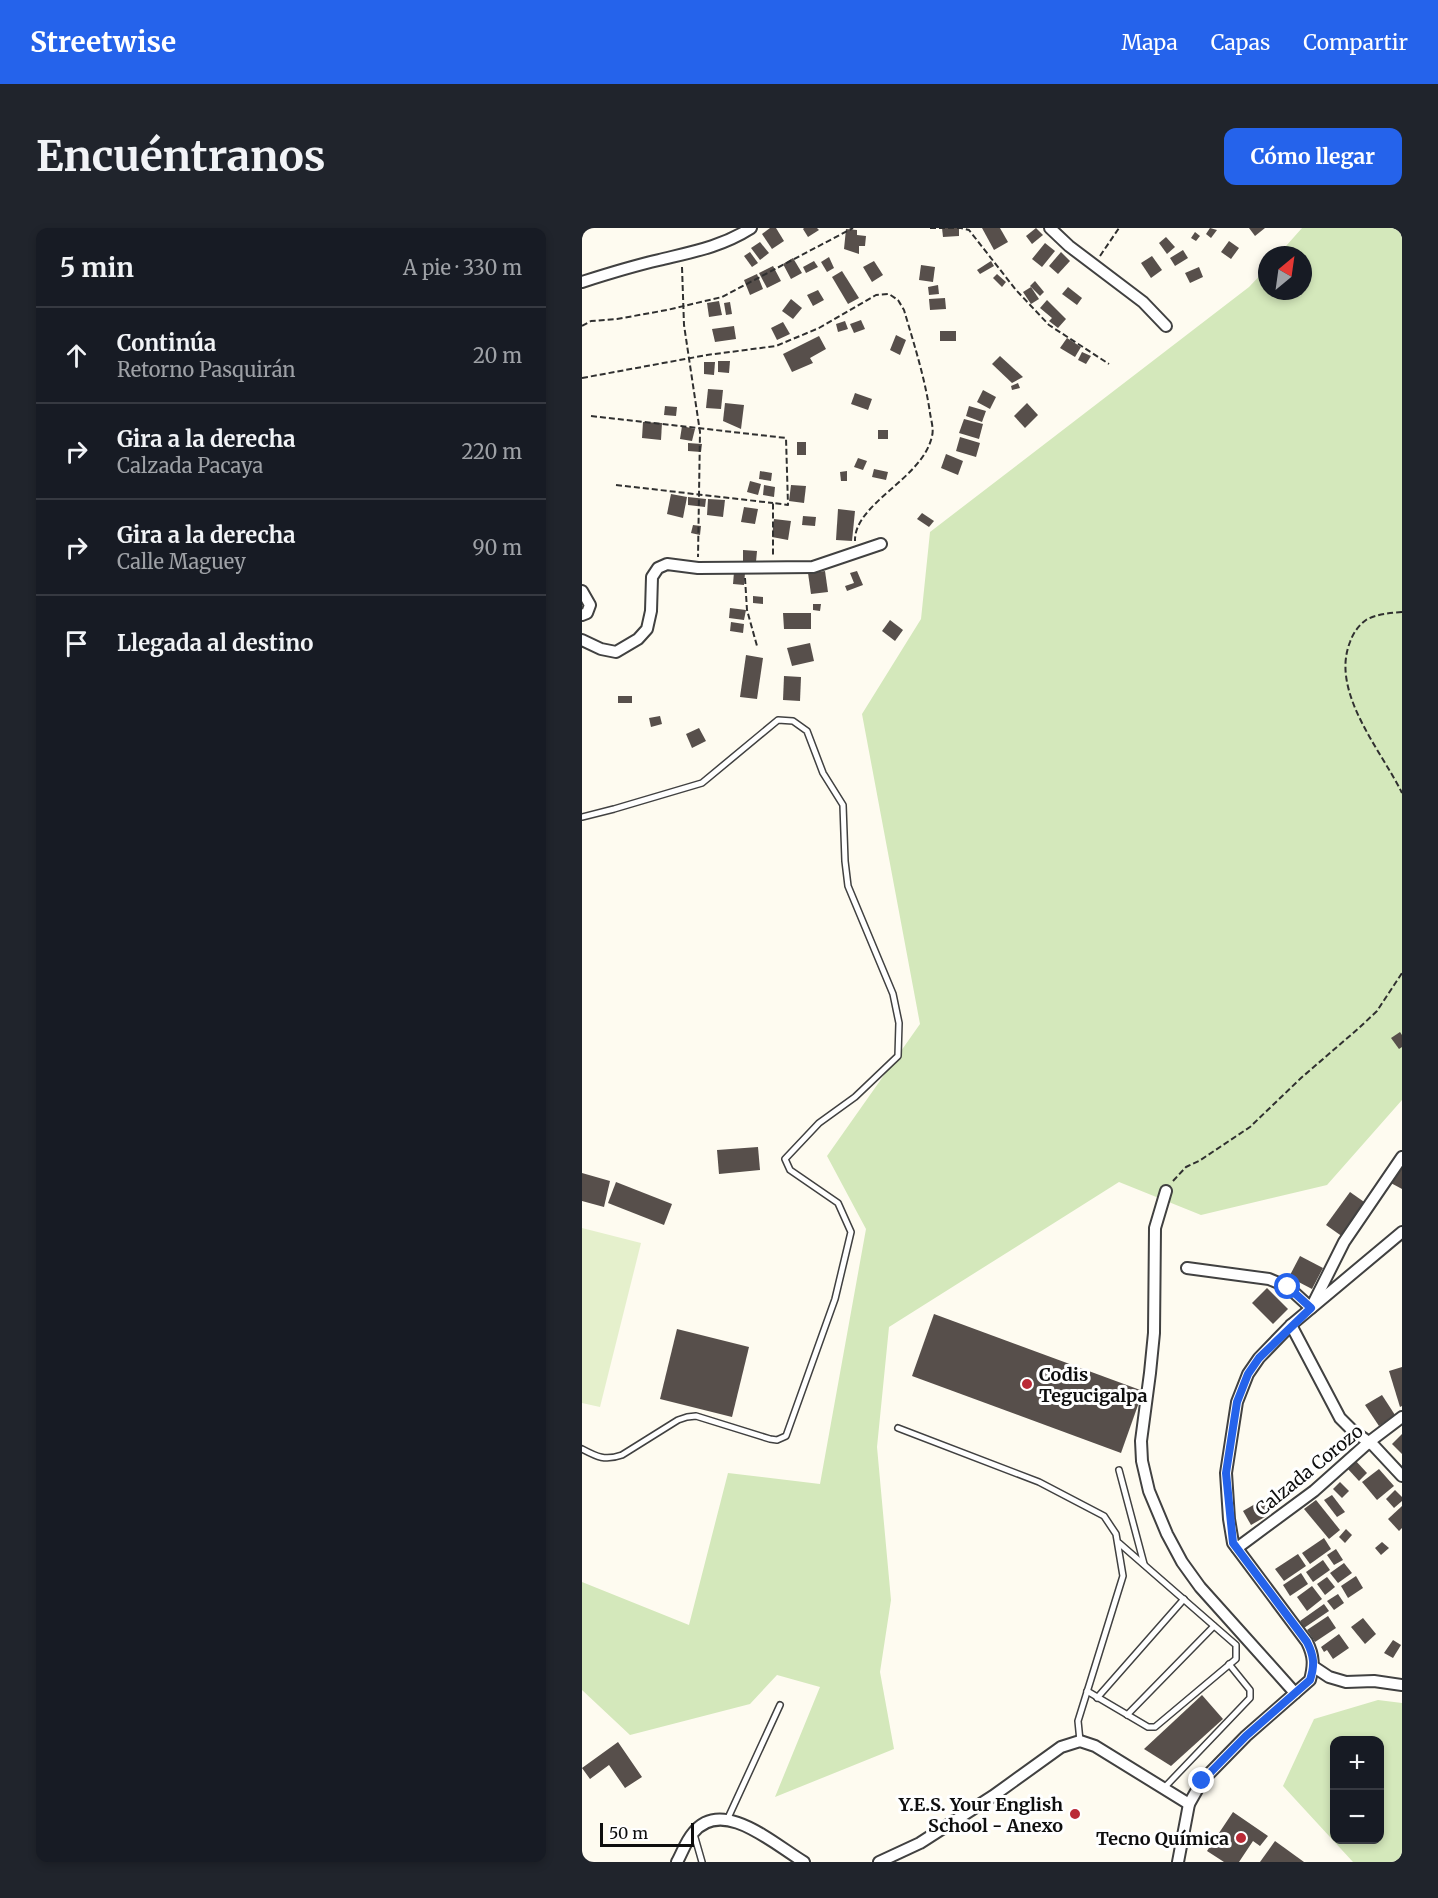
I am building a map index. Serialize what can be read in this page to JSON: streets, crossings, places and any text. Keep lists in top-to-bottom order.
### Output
{
  "streets": {
    "street": ["Calzada Corozo"]
  },
  "places": ["Codis Tegucigalpa", "Y.E.S. Your English School - Anexo", "Tecno Química"],
  "scale_bar": "50 m",
  "north": "top right",
  "page": {
    "header": "Streetwise",
    "nav": ["Mapa", "Capas", "Compartir"],
    "buttons": "Cómo llegar",
    "title": "Encuéntranos",
    "heading": ["5 min", "A pie · 330 m"],
    "list": [
      ["Continúa", "Retorno Pasquirán", "20 m"],
      ["Gira a la derecha", "Calzada Pacaya", "220 m"],
      ["Gira a la derecha", "Calle Maguey", "90 m"],
      "Llegada al destino"
    ],
    "map_buttons": ["+", "−"],
    "scale": "50 m"
  }
}
